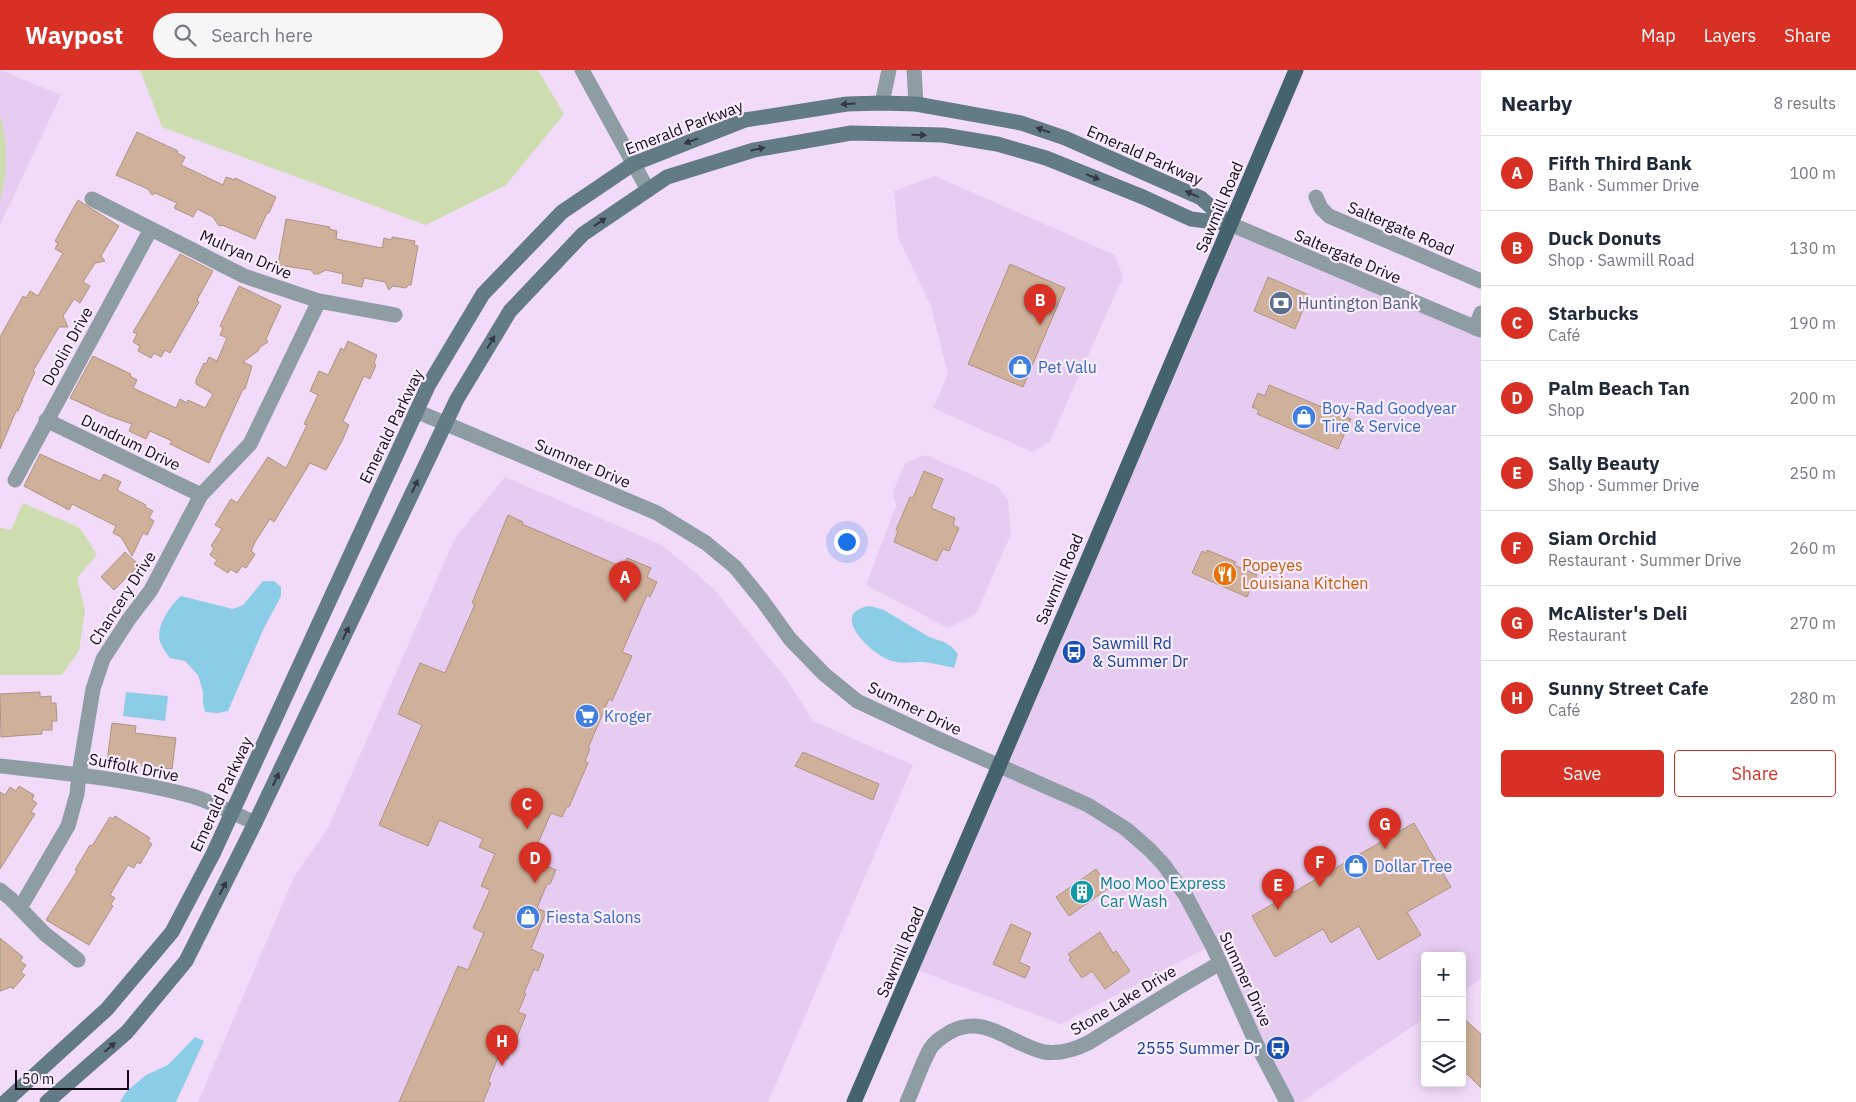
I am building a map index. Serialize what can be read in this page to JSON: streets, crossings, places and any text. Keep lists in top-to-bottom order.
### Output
{
  "streets": {
    "main road": ["Emerald Parkway", "Sawmill Road"],
    "street": [
      "Saltergate Road",
      "Mulryan Drive",
      "Saltergate Drive",
      "Doolin Drive",
      "Dundrum Drive",
      "Summer Drive",
      "Chancery Drive",
      "Suffolk Drive",
      "Stone Lake Drive"
    ]
  },
  "crossings": [
    ["Emerald Parkway", "Sawmill Road"],
    ["Emerald Parkway", "Saltergate Drive"],
    ["Emerald Parkway", "Summer Drive"],
    ["Emerald Parkway", "Suffolk Drive"],
    ["Sawmill Road", "Saltergate Drive"],
    ["Sawmill Road", "Summer Drive"],
    ["Mulryan Drive", "Doolin Drive"],
    ["Mulryan Drive", "Chancery Drive"],
    ["Doolin Drive", "Dundrum Drive"],
    ["Dundrum Drive", "Chancery Drive"],
    ["Summer Drive", "Stone Lake Drive"],
    ["Chancery Drive", "Suffolk Drive"]
  ],
  "places": {
    "bank": ["Huntington Bank"],
    "shop": [
      "Pet Valu",
      "Boy-Rad Goodyear Tire & Service",
      "Dollar Tree",
      "Fiesta Salons"
    ],
    "restaurant": ["Popeyes Louisiana Kitchen"],
    "bus stop": ["Sawmill Rd & Summer Dr", "2555 Summer Dr"],
    "supermarket": ["Kroger"],
    "building": ["Moo Moo Express Car Wash"]
  },
  "scale_bar": "50 m",
  "page": {
    "header": "Waypost",
    "search": "Search here",
    "nav": ["Map", "Layers", "Share"],
    "heading": ["Nearby", "8 results"],
    "list": [
      {
        "mark": "A",
        "name": "Fifth Third Bank",
        "note": "Bank · Summer Drive",
        "value": "100 m"
      },
      {
        "mark": "B",
        "name": "Duck Donuts",
        "note": "Shop · Sawmill Road",
        "value": "130 m"
      },
      {
        "mark": "C",
        "name": "Starbucks",
        "note": "Café",
        "value": "190 m"
      },
      {
        "mark": "D",
        "name": "Palm Beach Tan",
        "note": "Shop",
        "value": "200 m"
      },
      {
        "mark": "E",
        "name": "Sally Beauty",
        "note": "Shop · Summer Drive",
        "value": "250 m"
      },
      {
        "mark": "F",
        "name": "Siam Orchid",
        "note": "Restaurant · Summer Drive",
        "value": "260 m"
      },
      {
        "mark": "G",
        "name": "McAlister's Deli",
        "note": "Restaurant",
        "value": "270 m"
      },
      {
        "mark": "H",
        "name": "Sunny Street Cafe",
        "note": "Café",
        "value": "280 m"
      }
    ],
    "pins": [
      "B",
      "A",
      "C",
      "G",
      "D",
      "F",
      "E",
      "H"
    ],
    "buttons": ["Save", "Share"],
    "map_buttons": ["+", "−"],
    "scale": "50 m"
  }
}
